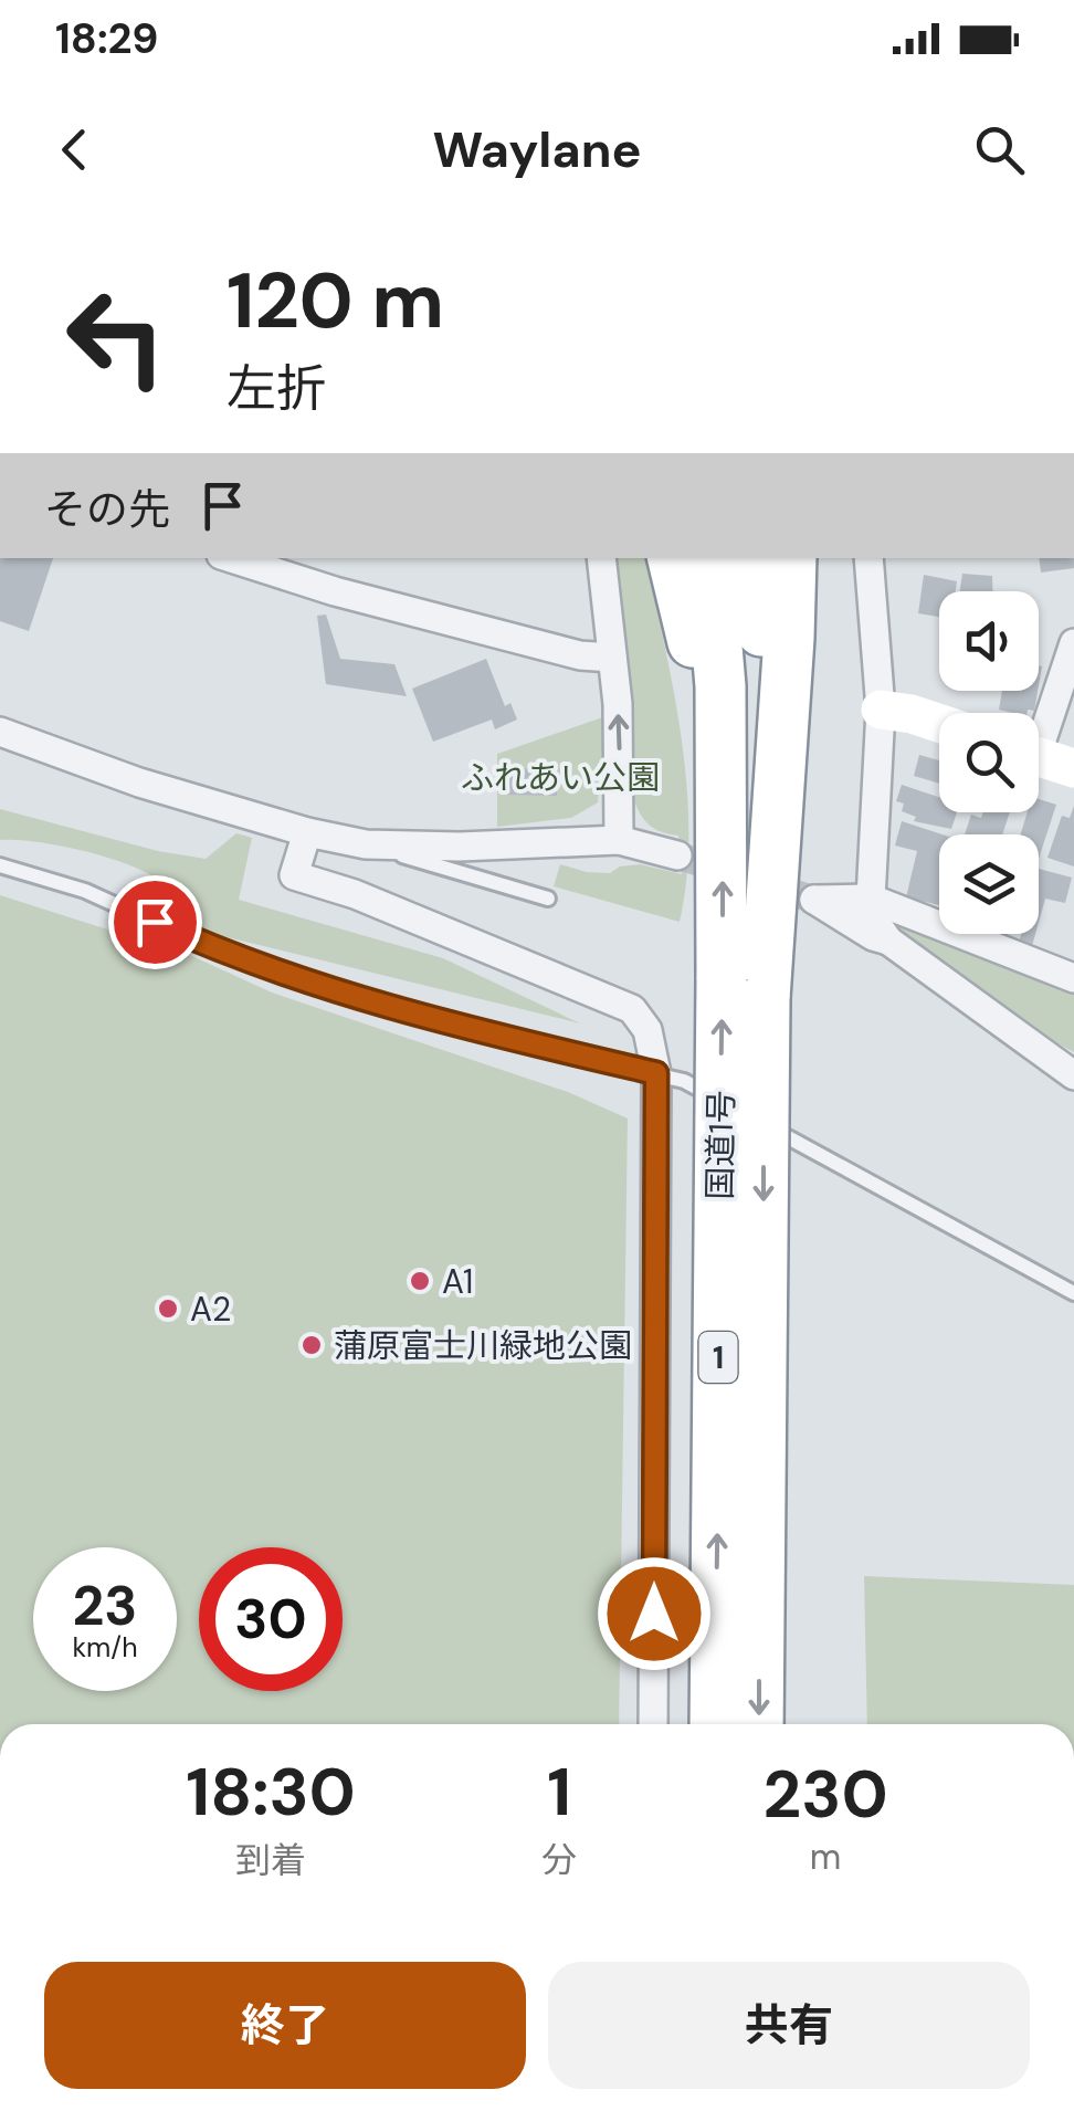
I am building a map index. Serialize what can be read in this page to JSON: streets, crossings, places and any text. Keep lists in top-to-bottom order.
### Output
{
  "streets": {
    "highway": ["国道1号", "1"]
  },
  "parks": ["ふれあい公園"],
  "places": ["A1", "A2", "蒲原富士川緑地公園"],
  "page": {
    "status": "18:29",
    "header": "Waylane",
    "turn": ["120 m", "左折"],
    "then": "その先",
    "speed": "23 km/h",
    "limit": "30",
    "eta": [
      "18:30",
      "到着",
      "1",
      "分",
      "230",
      "m"
    ],
    "buttons": ["終了", "共有"]
  }
}
